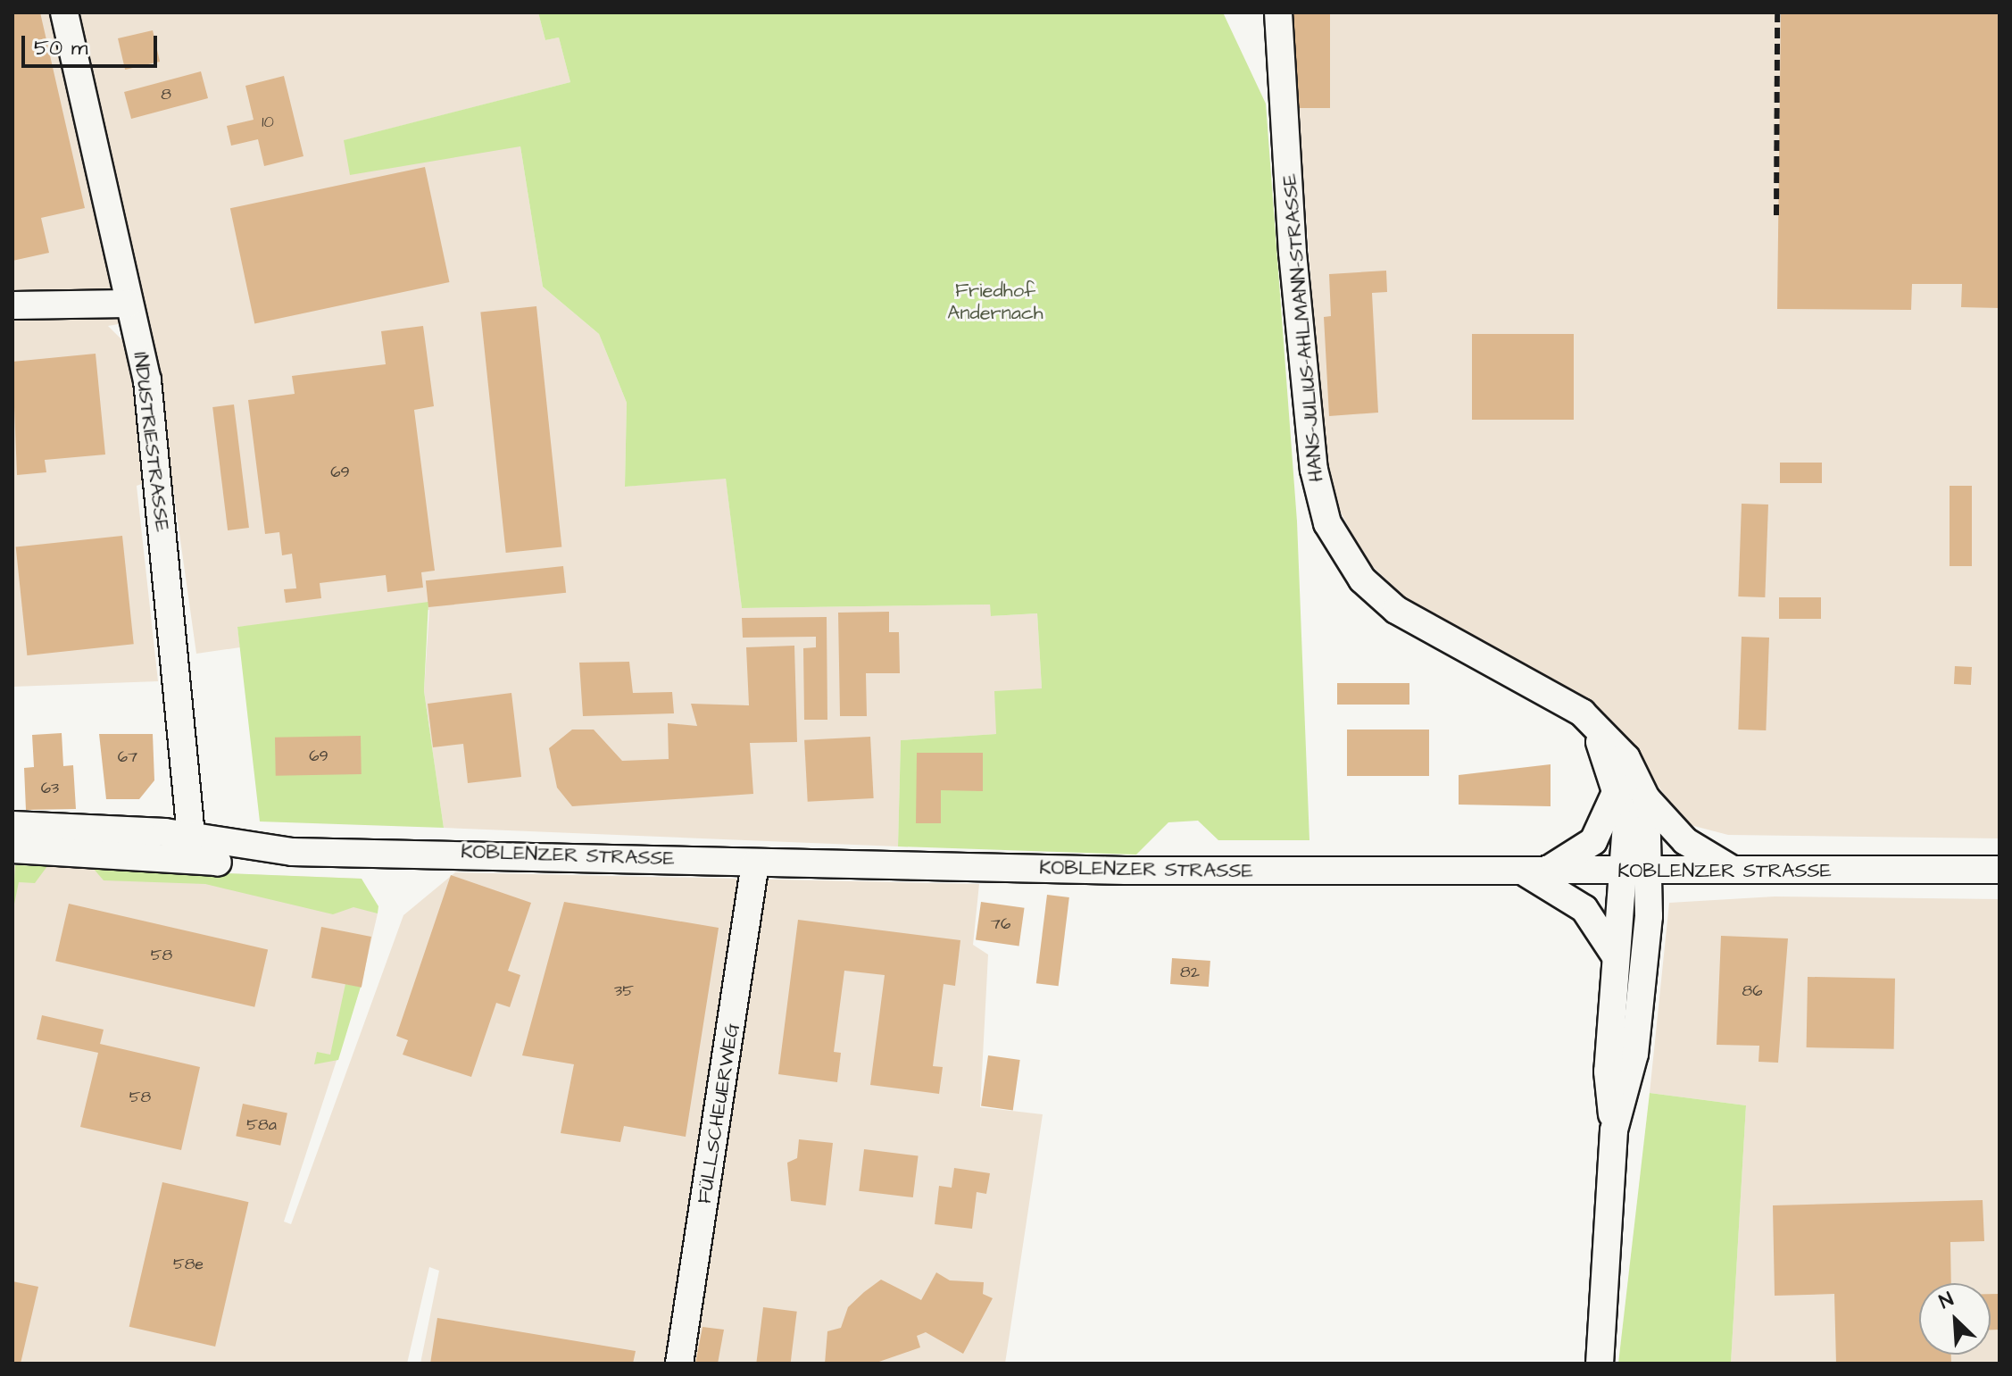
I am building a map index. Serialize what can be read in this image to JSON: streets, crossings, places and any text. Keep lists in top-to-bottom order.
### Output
{
  "streets": {
    "street": [
      "HANS-JULIUS-AHLMANN-STRASSE",
      "INDUSTRIESTRASSE",
      "KOBLENZER STRASSE",
      "FÜLLSCHEUERWEG"
    ]
  },
  "crossings": [
    ["HANS-JULIUS-AHLMANN-STRASSE", "KOBLENZER STRASSE"],
    ["INDUSTRIESTRASSE", "KOBLENZER STRASSE"],
    ["KOBLENZER STRASSE", "FÜLLSCHEUERWEG"]
  ],
  "parks": ["Friedhof Andernach"],
  "house_numbers": [
    "8",
    "10",
    "69",
    "69",
    "67",
    "63",
    "76",
    "58",
    "82",
    "35",
    "86",
    "58",
    "58a",
    "58e"
  ],
  "scale_bar": "50 m",
  "north": "top left"
}
